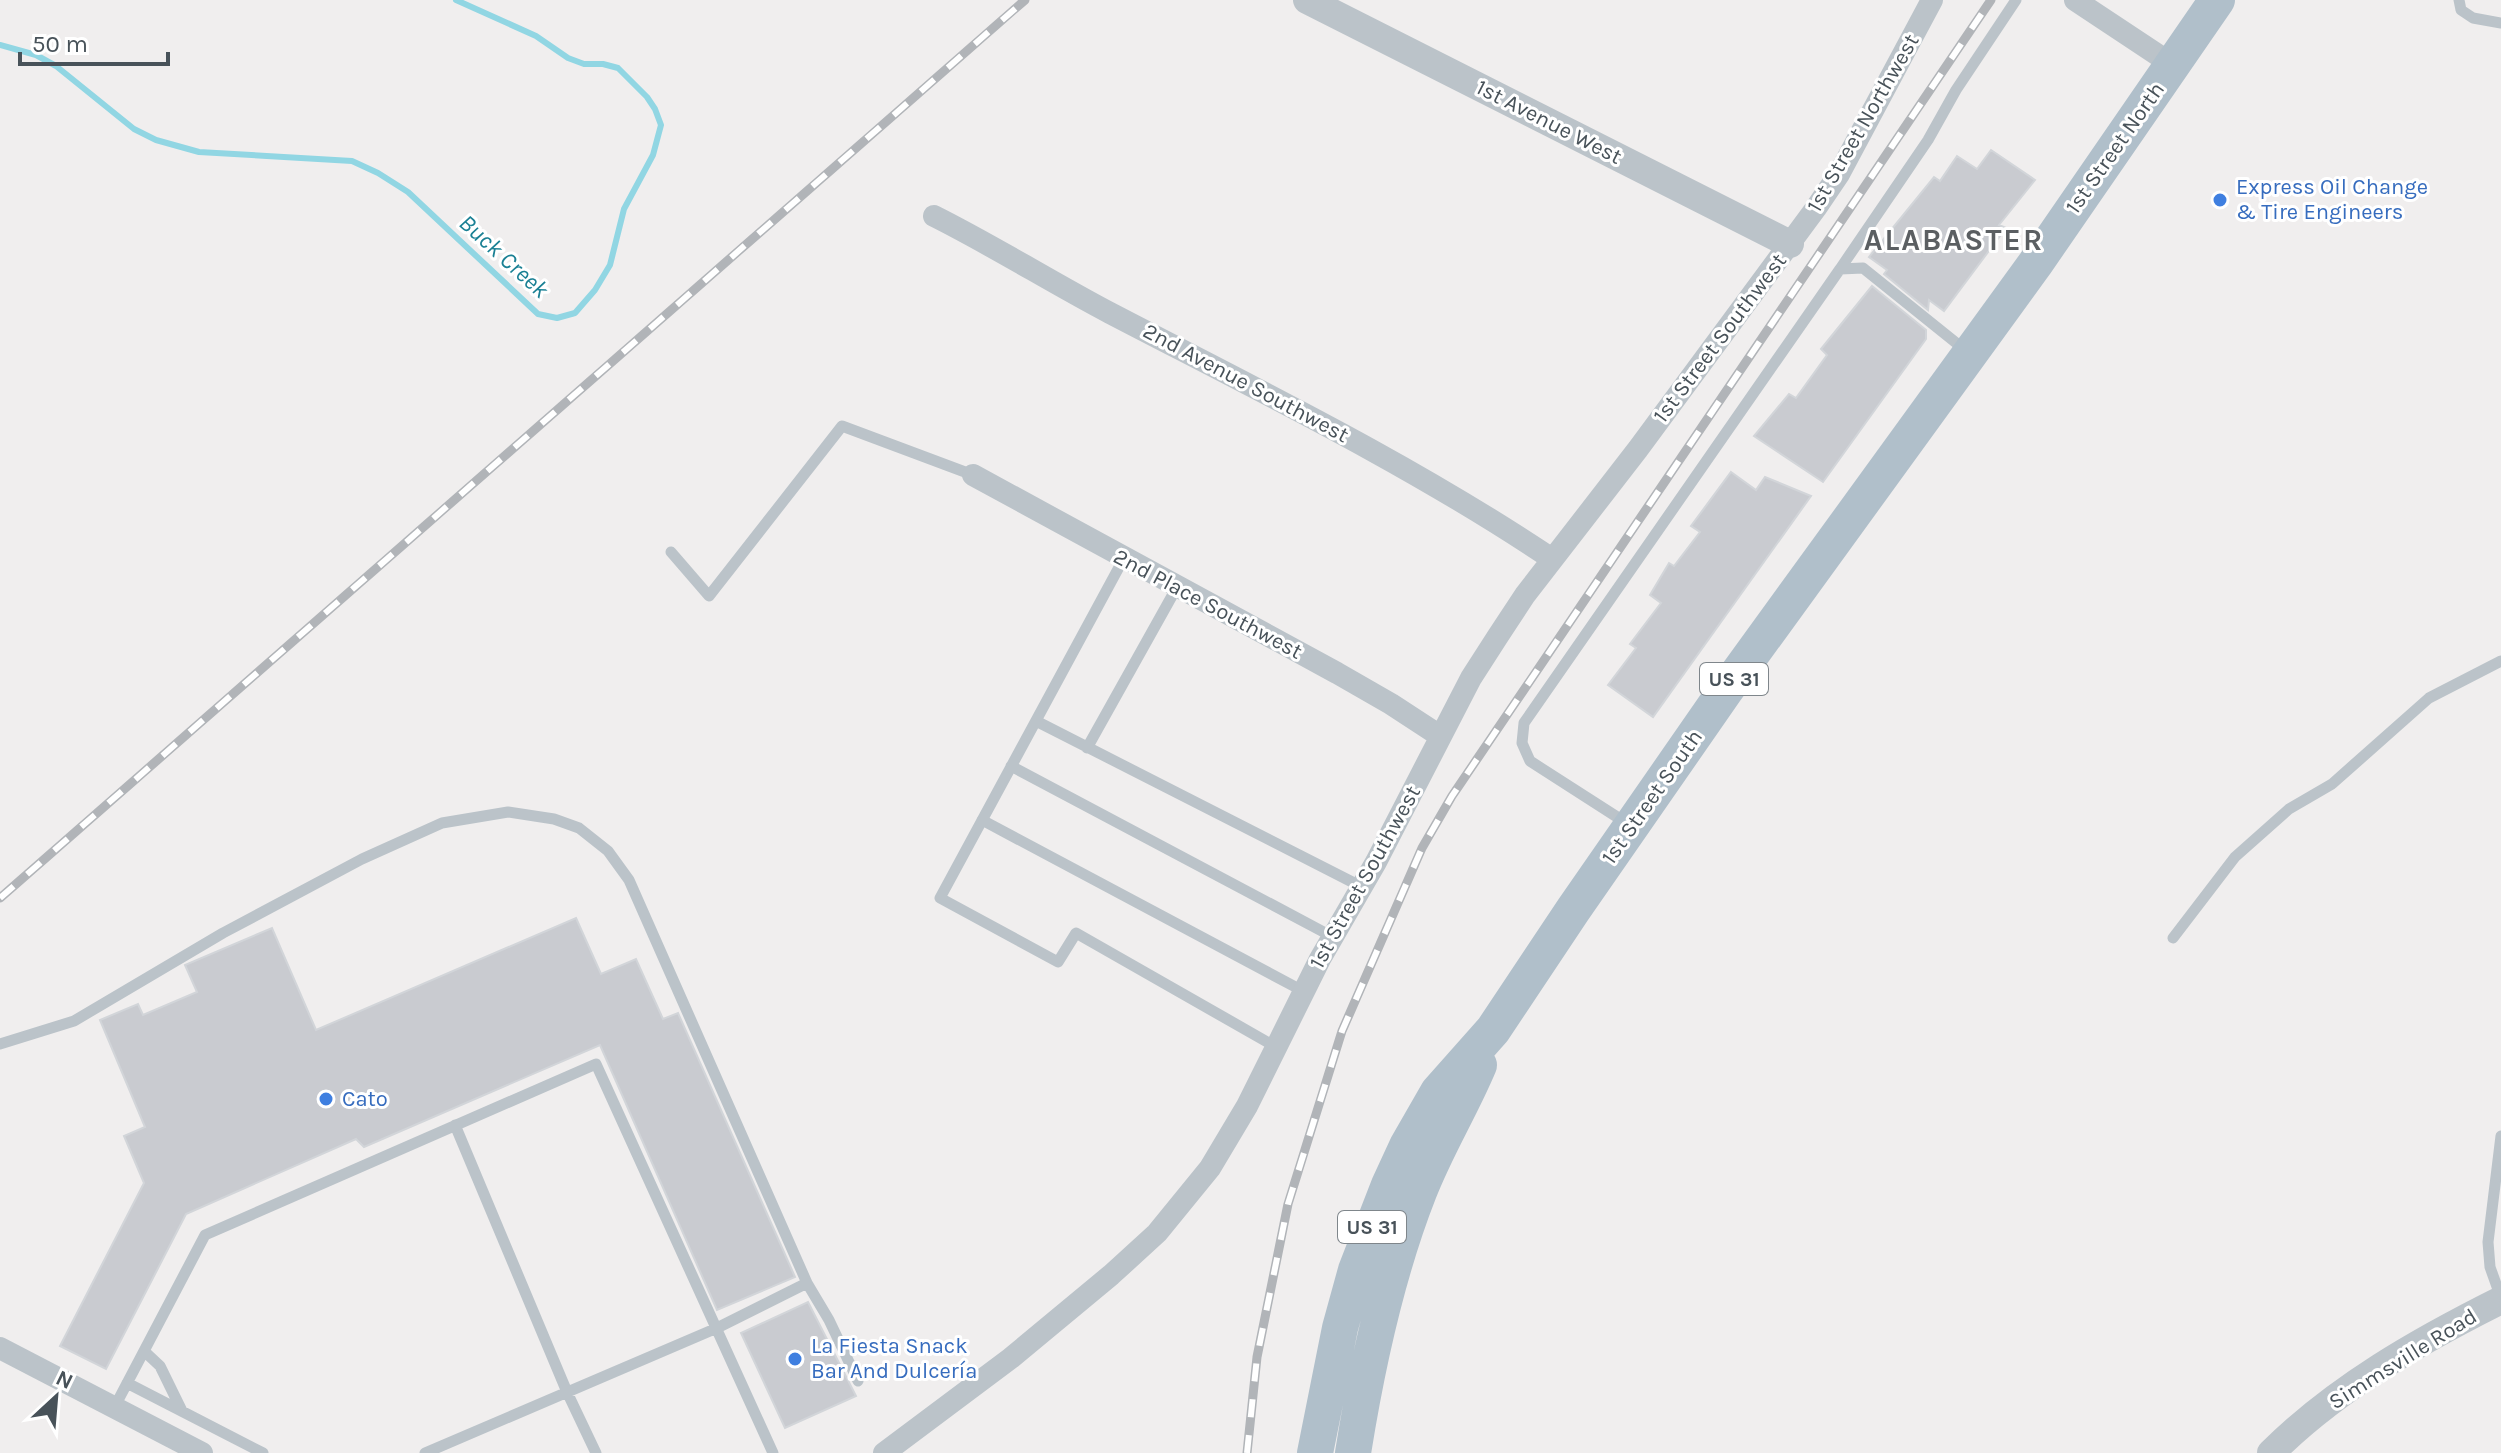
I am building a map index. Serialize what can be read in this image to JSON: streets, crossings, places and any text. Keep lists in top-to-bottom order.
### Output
{
  "streets": {
    "main road": ["1st Street North", "US 31", "1st Street South"],
    "street": [
      "1st Avenue West",
      "1st Street Northwest",
      "1st Street Southwest",
      "2nd Avenue Southwest",
      "2nd Place Southwest",
      "Simmsville Road"
    ]
  },
  "crossings": [
    ["1st Avenue West", "1st Street Northwest"],
    ["1st Avenue West", "1st Street Southwest"],
    ["1st Street Northwest", "1st Street Southwest"],
    ["1st Street North", "1st Street South"],
    ["1st Street Southwest", "2nd Avenue Southwest"],
    ["1st Street Southwest", "2nd Place Southwest"]
  ],
  "districts": ["ALABASTER"],
  "water": ["Buck Creek"],
  "places": ["Express Oil Change & Tire Engineers", "Cato", "La Fiesta Snack Bar And Dulcería"],
  "scale_bar": "50 m",
  "north": "top right"
}
